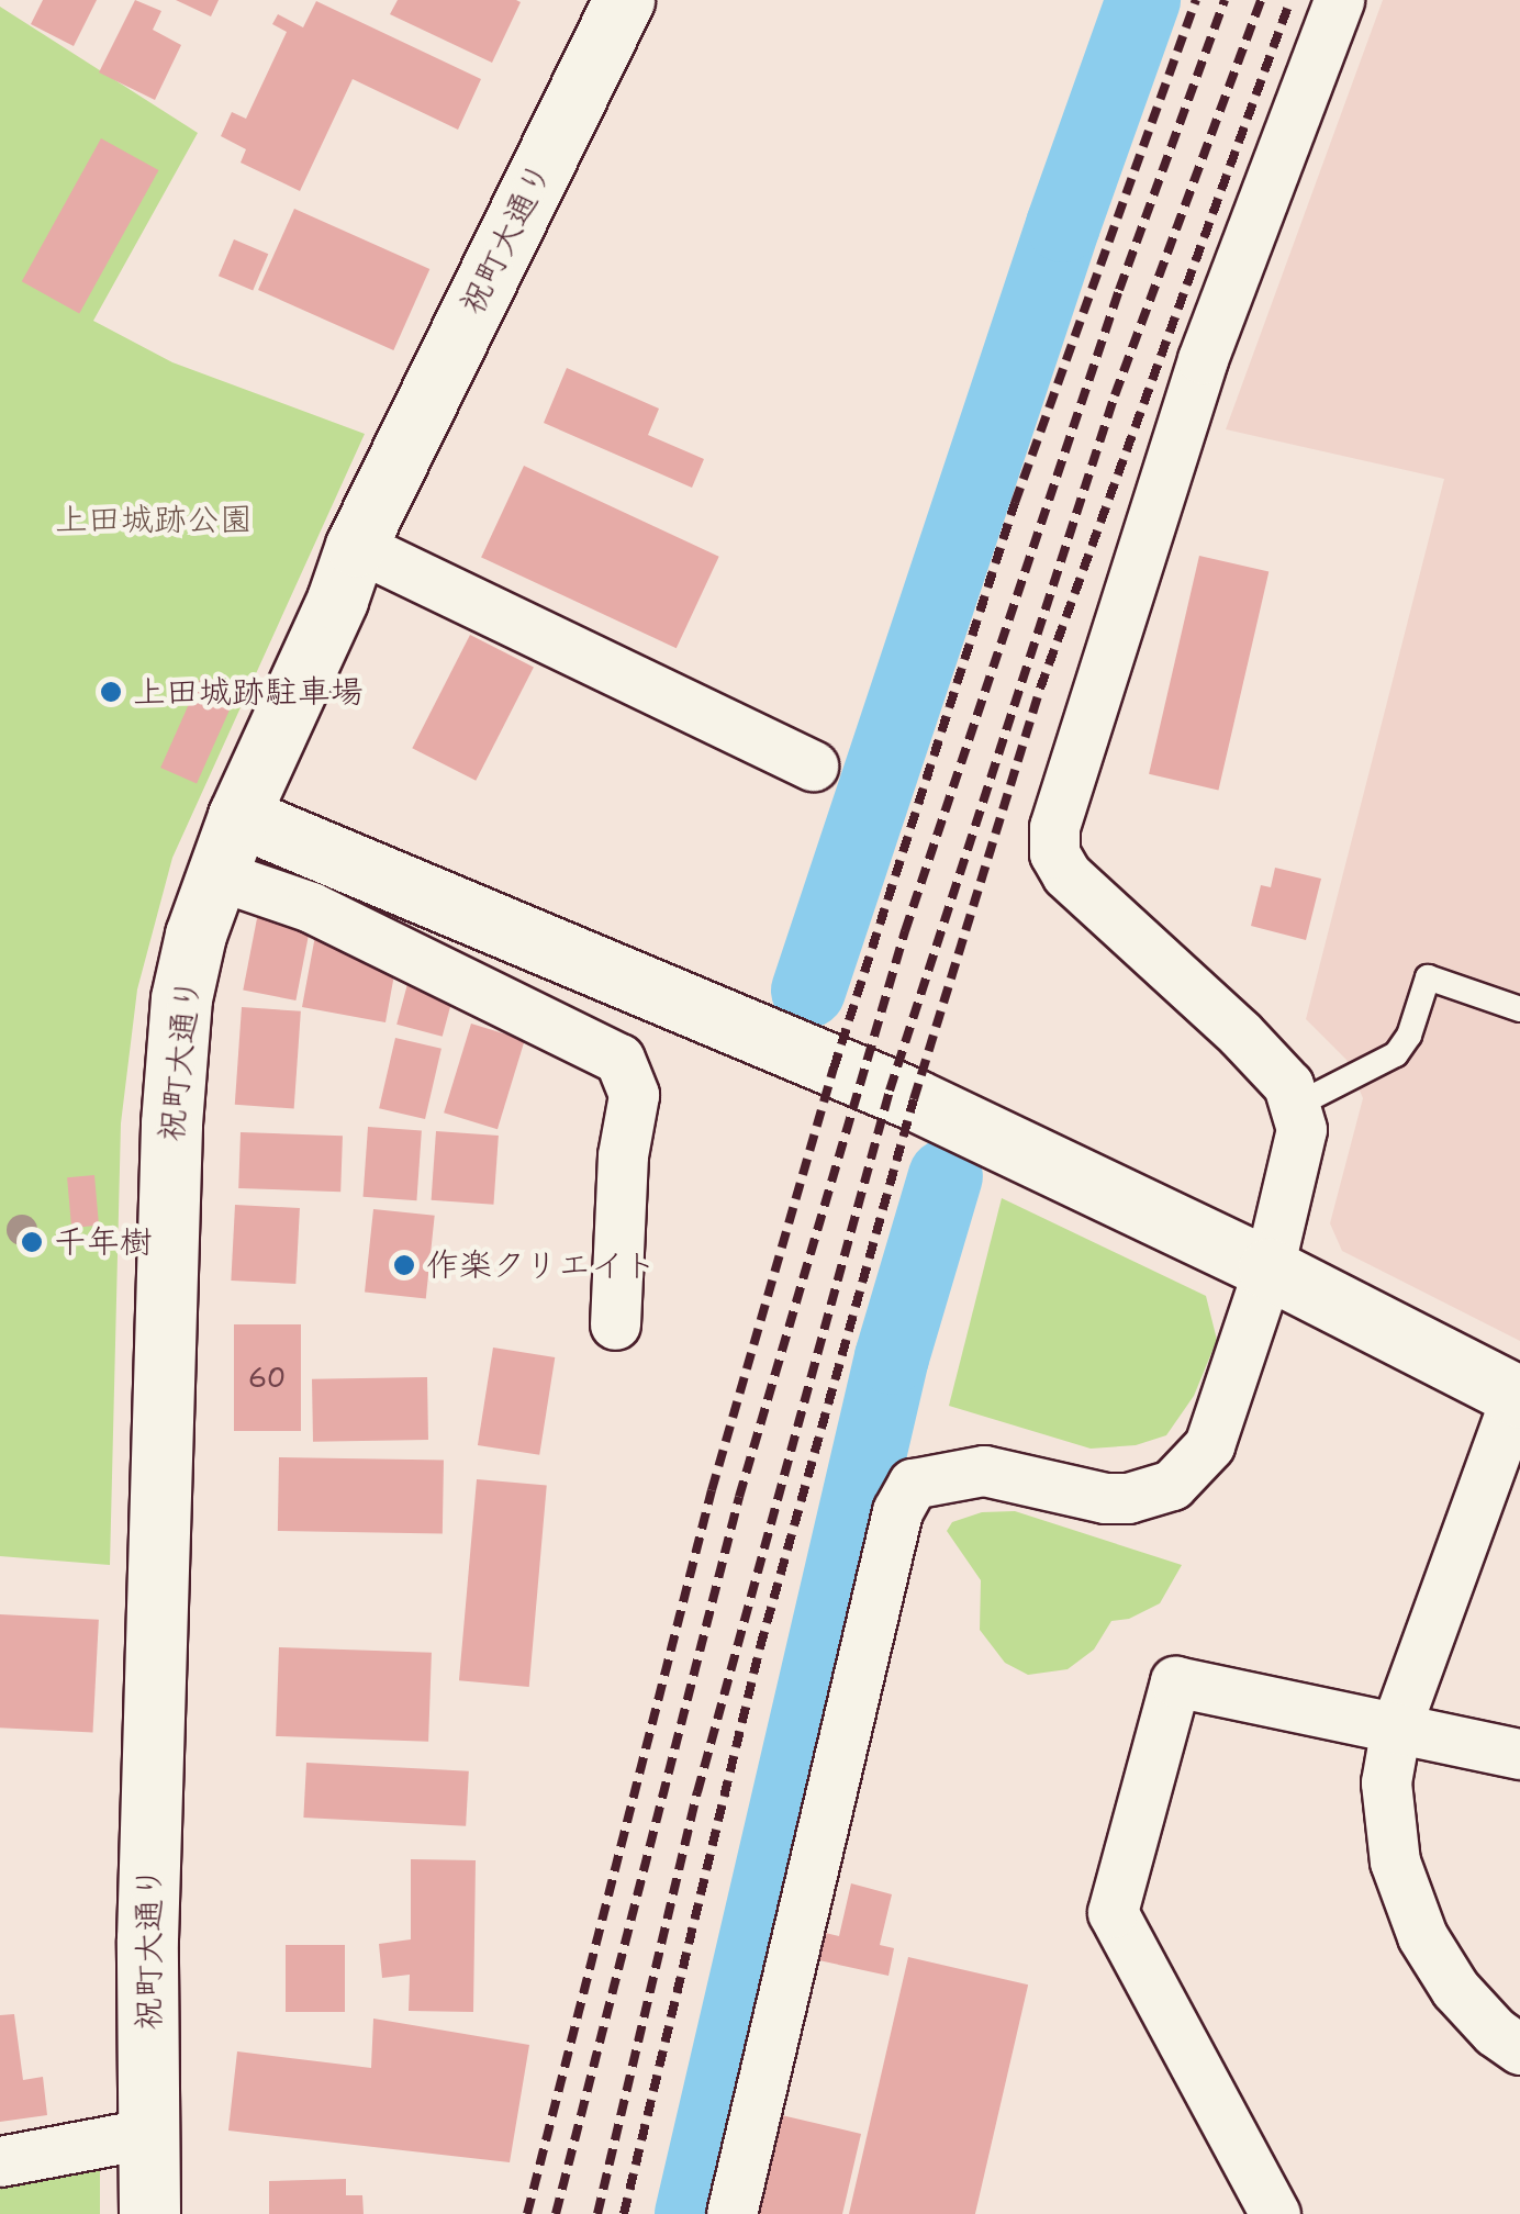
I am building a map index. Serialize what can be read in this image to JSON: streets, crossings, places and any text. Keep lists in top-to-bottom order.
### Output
{
  "streets": {
    "street": ["祝町大通り"]
  },
  "parks": ["上田城跡公園"],
  "places": ["上田城跡駐車場", "千年樹", "作楽クリエイト"],
  "house_numbers": ["60"]
}
